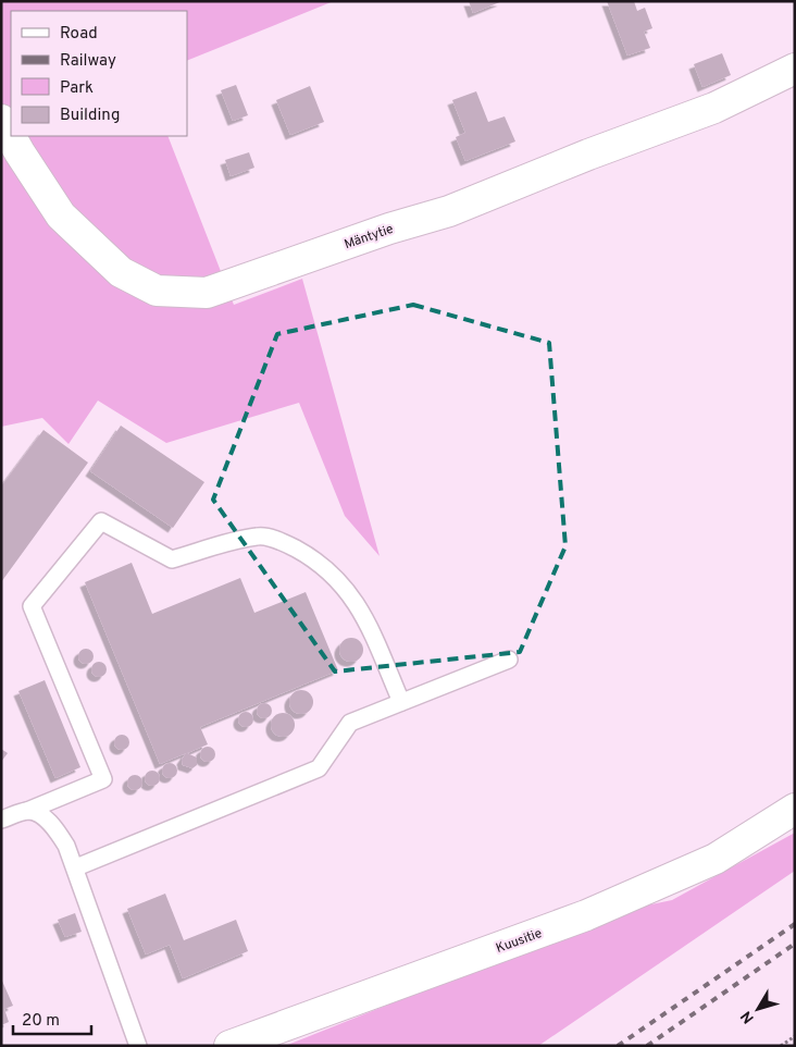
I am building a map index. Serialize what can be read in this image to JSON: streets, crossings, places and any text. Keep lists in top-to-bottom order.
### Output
{
  "streets": {
    "street": ["Mäntytie", "Kuusitie"]
  },
  "legend": [
    "Road",
    "Railway",
    "Park",
    "Building"
  ],
  "scale_bar": "20 m",
  "north": "bottom left"
}
